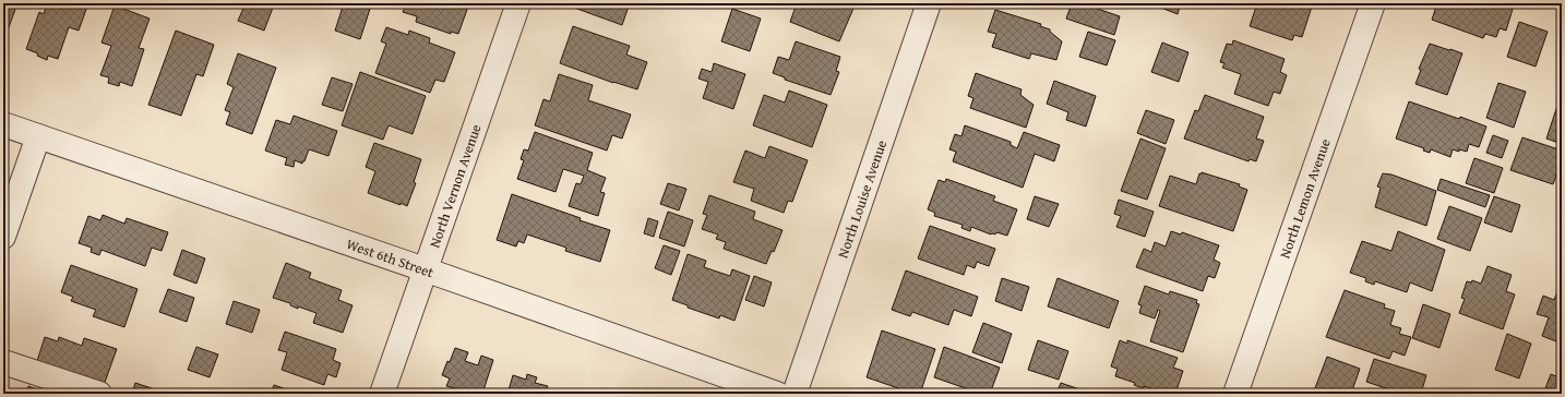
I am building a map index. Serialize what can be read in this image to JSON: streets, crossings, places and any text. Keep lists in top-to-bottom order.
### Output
{
  "streets": {
    "street": [
      "North Vernon Avenue",
      "North Louise Avenue",
      "North Lemon Avenue",
      "West 6th Street"
    ]
  },
  "crossings": [
    ["North Vernon Avenue", "West 6th Street"]
  ]
}
